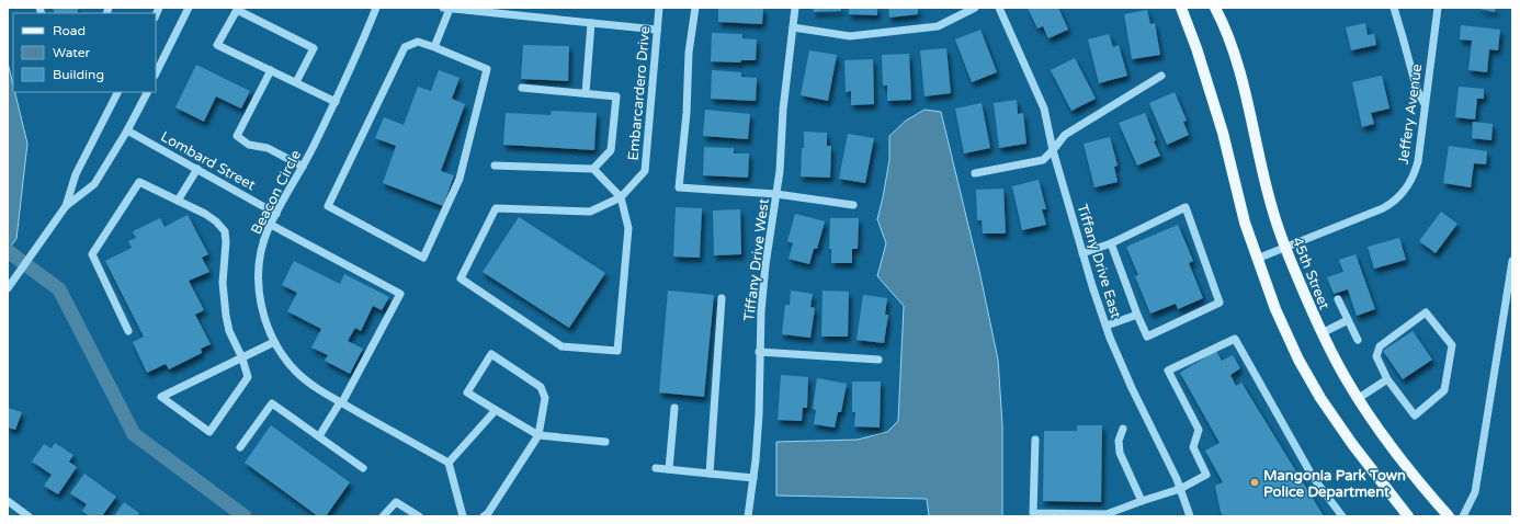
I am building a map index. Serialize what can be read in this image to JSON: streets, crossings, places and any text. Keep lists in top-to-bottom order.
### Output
{
  "streets": {
    "main road": ["45th Street"],
    "street": [
      "Embarcardero Drive",
      "Jeffery Avenue",
      "Lombard Street",
      "Beacon Circle",
      "Tiffany Drive West",
      "Tiffany Drive East"
    ]
  },
  "crossings": [
    ["Jeffery Avenue", "45th Street"],
    ["Lombard Street", "Beacon Circle"]
  ],
  "places": ["Mangonia Park Town Police Department"],
  "legend": ["Road", "Water", "Building"]
}
